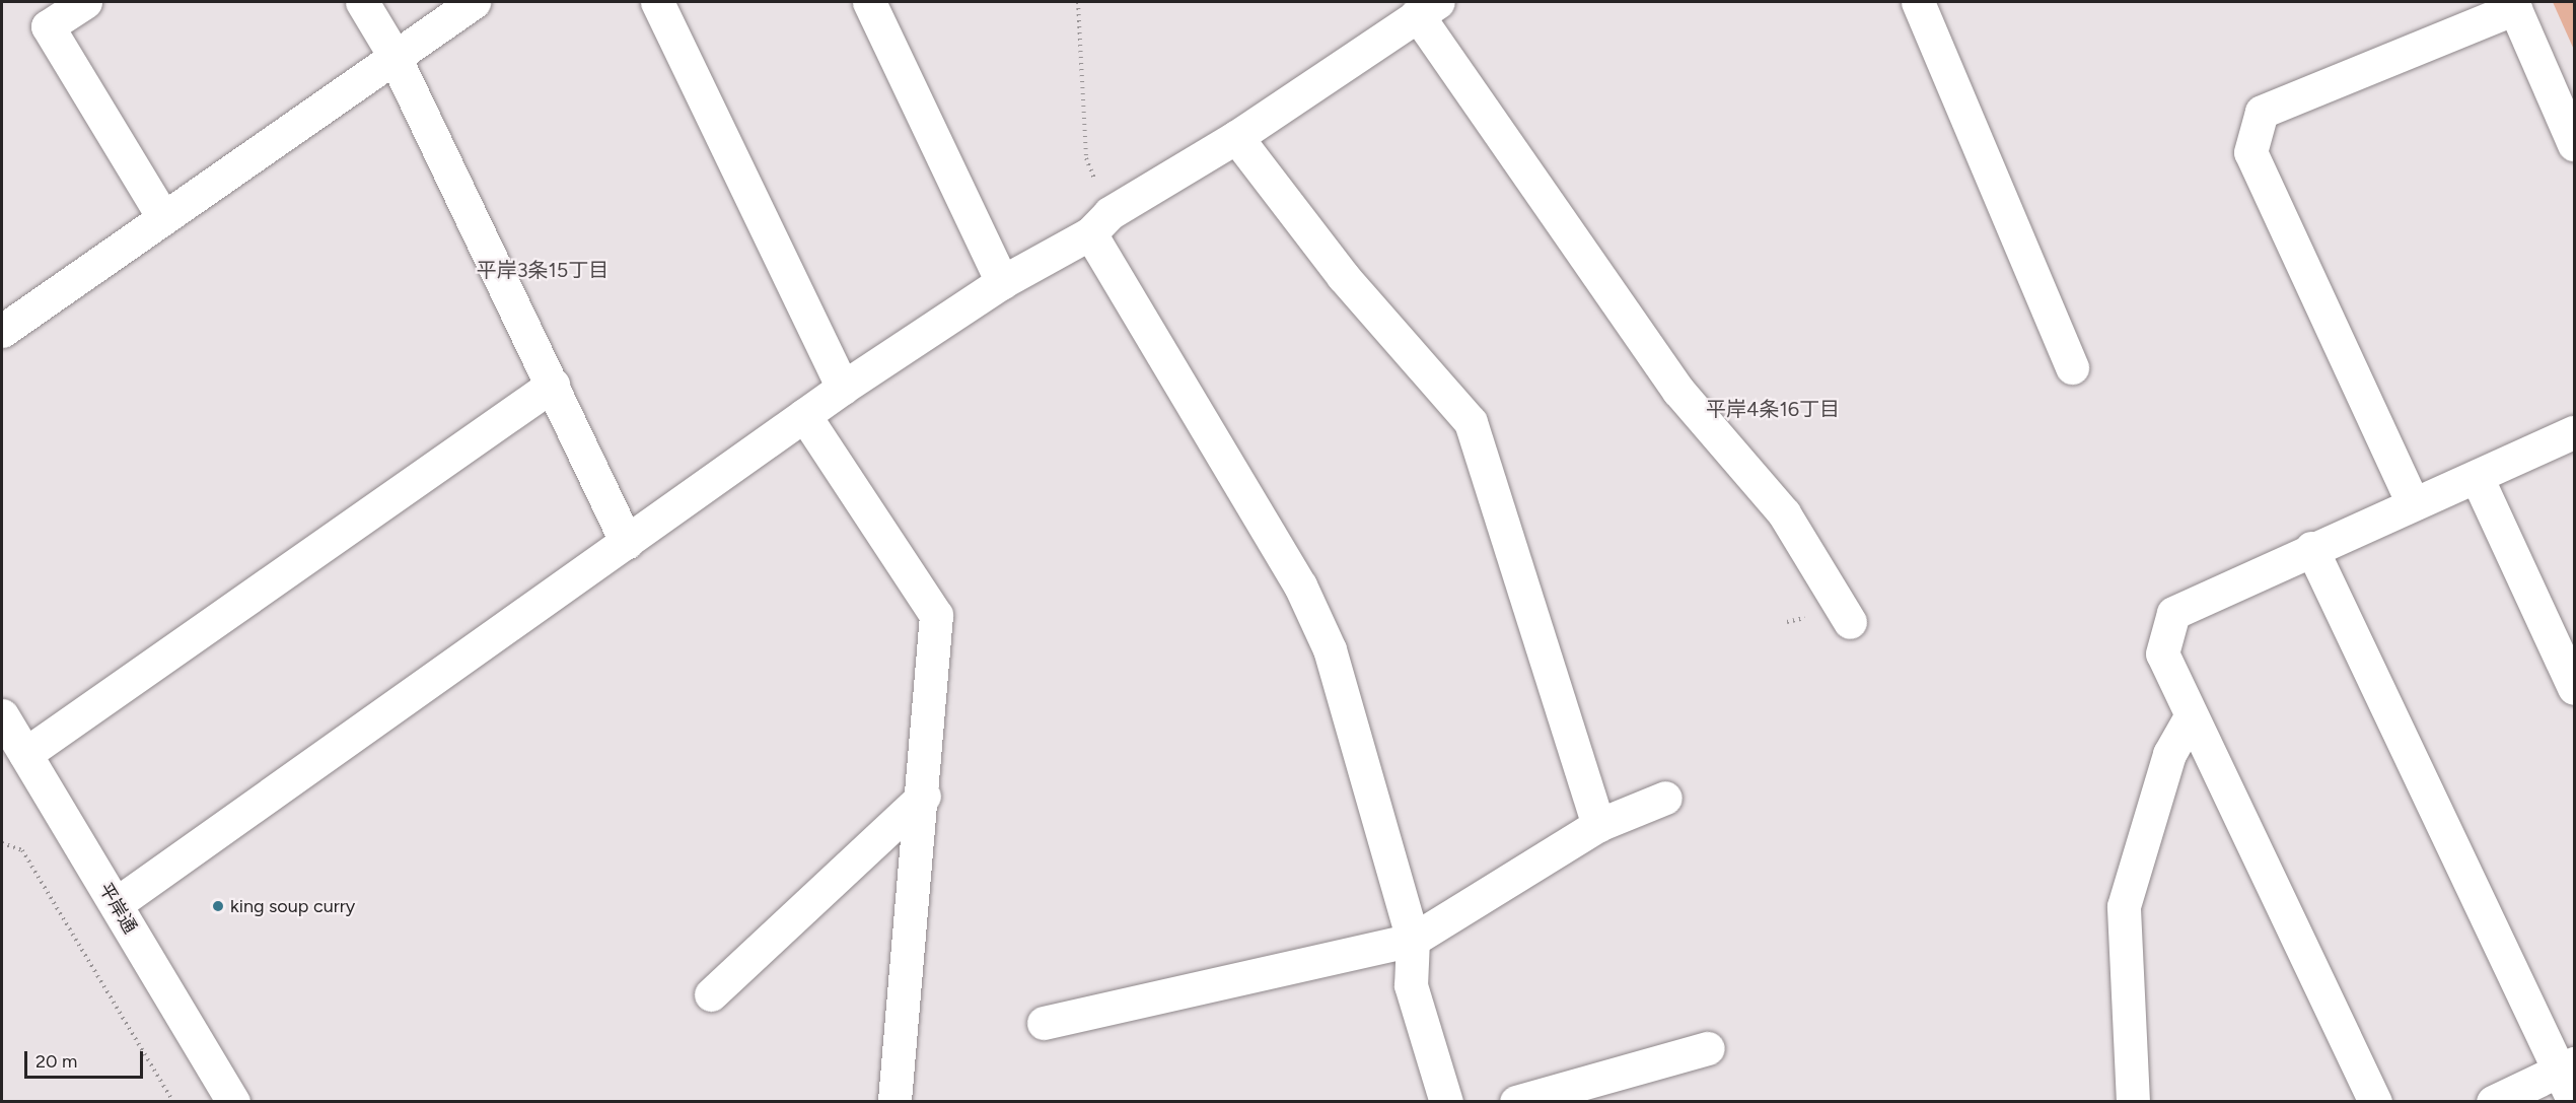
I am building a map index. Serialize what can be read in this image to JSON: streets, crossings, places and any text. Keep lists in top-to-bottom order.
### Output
{
  "streets": {
    "street": ["平岸通"]
  },
  "districts": ["平岸3条15丁目", "平岸4条16丁目"],
  "places": ["king soup curry"],
  "scale_bar": "20 m"
}
